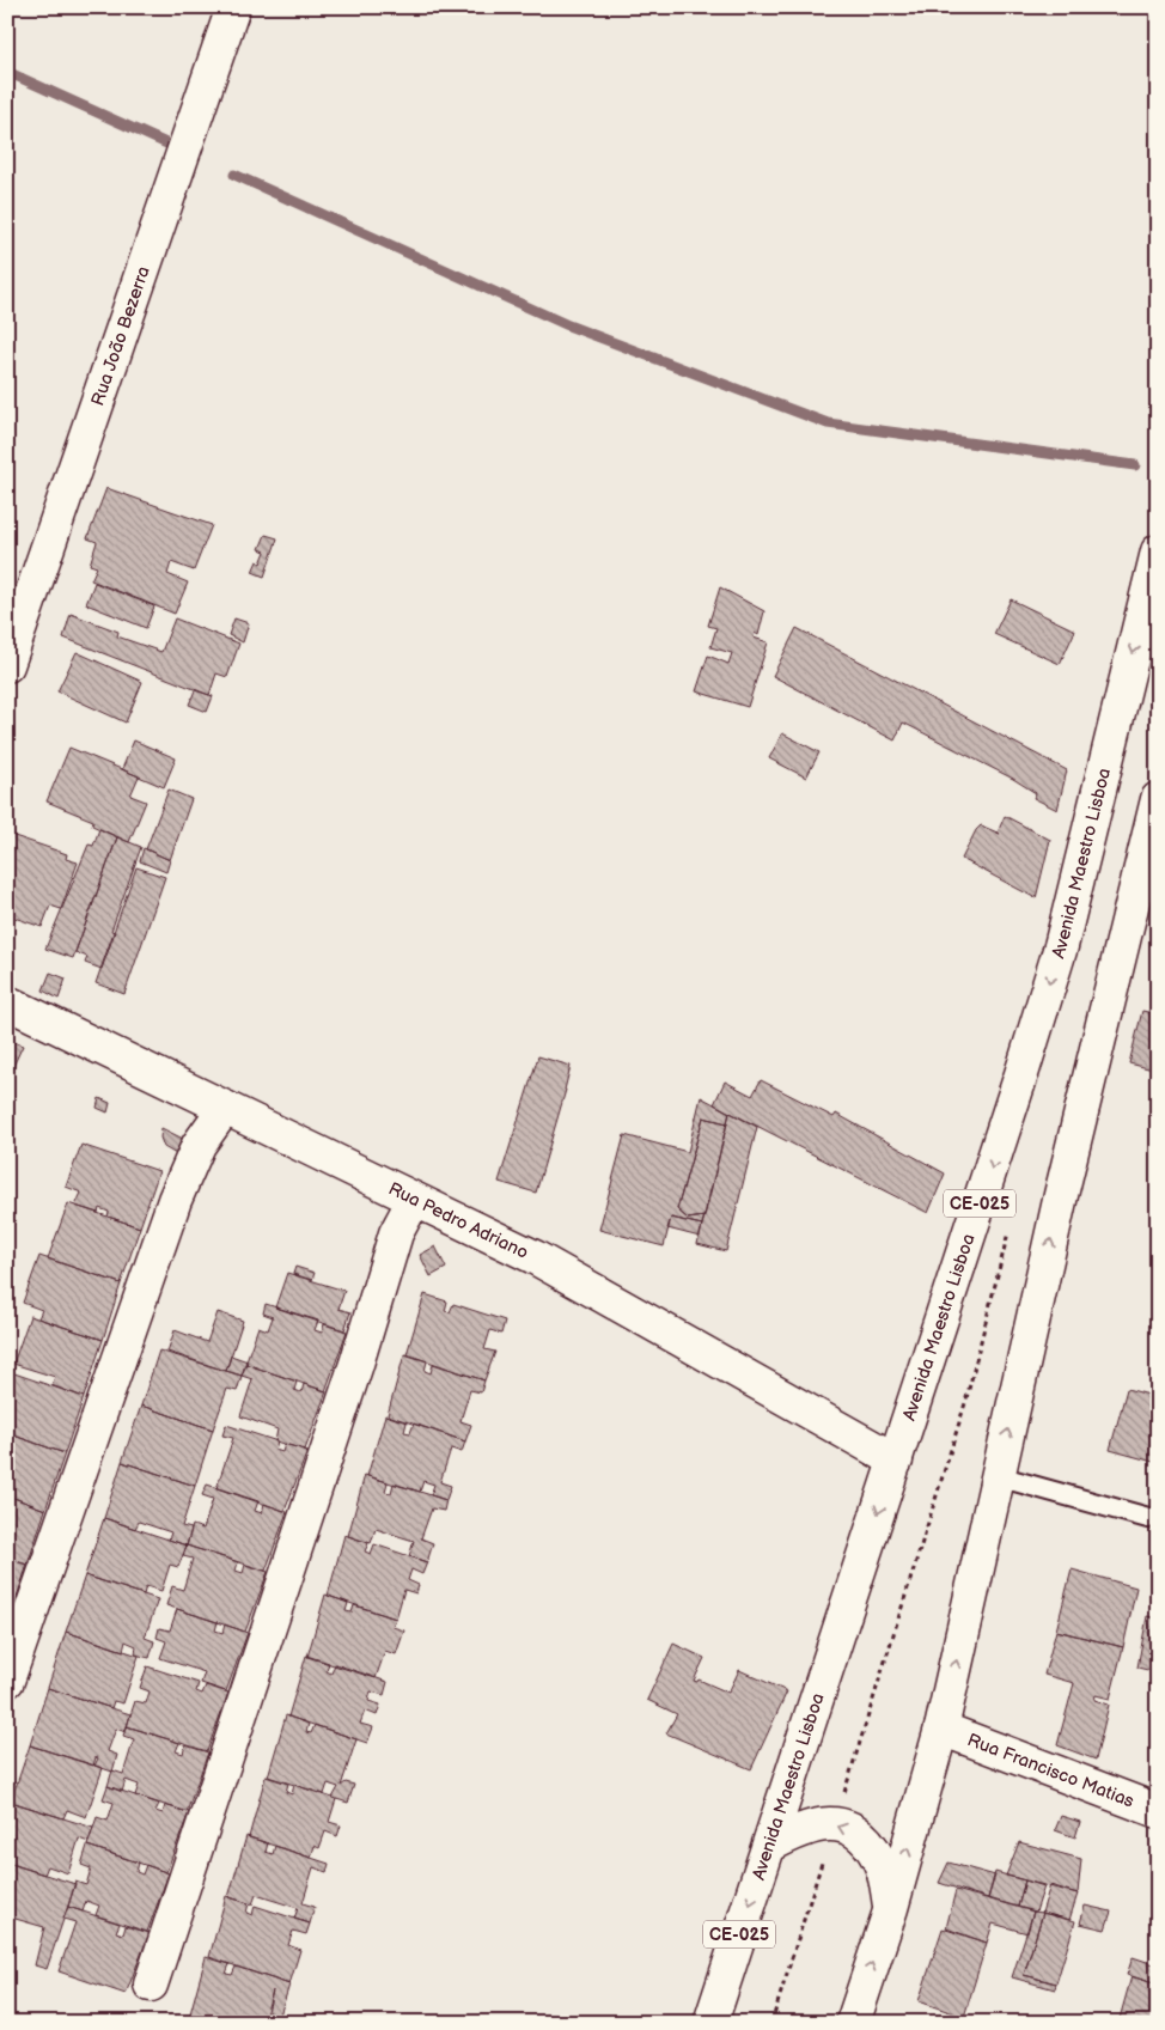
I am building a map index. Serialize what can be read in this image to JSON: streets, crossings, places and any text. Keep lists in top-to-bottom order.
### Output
{
  "streets": {
    "main road": [
      "Rua João Bezerra",
      "Avenida Maestro Lisboa",
      "CE-025",
      "Rua Pedro Adriano",
      "Rua Francisco Matias"
    ]
  },
  "crossings": [
    ["Avenida Maestro Lisboa", "Rua Pedro Adriano"]
  ]
}
